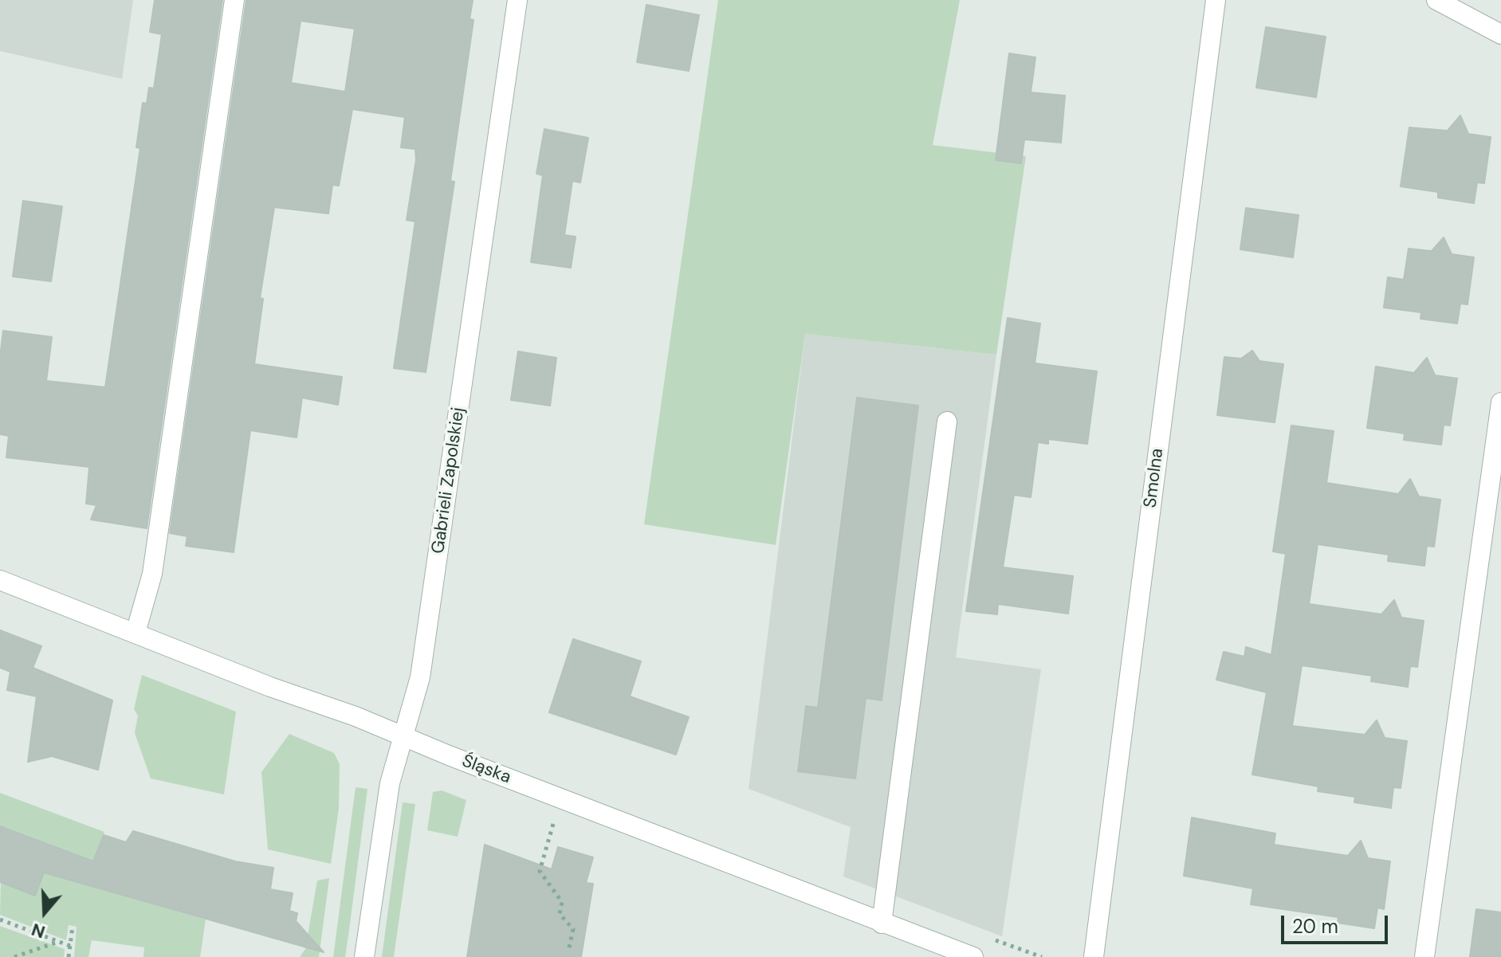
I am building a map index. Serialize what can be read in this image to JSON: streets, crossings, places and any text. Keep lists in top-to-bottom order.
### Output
{
  "streets": {
    "street": ["Smolna", "Gabrieli Zapolskiej", "Śląska"]
  },
  "crossings": [
    ["Gabrieli Zapolskiej", "Śląska"]
  ],
  "scale_bar": "20 m",
  "north": "bottom"
}
